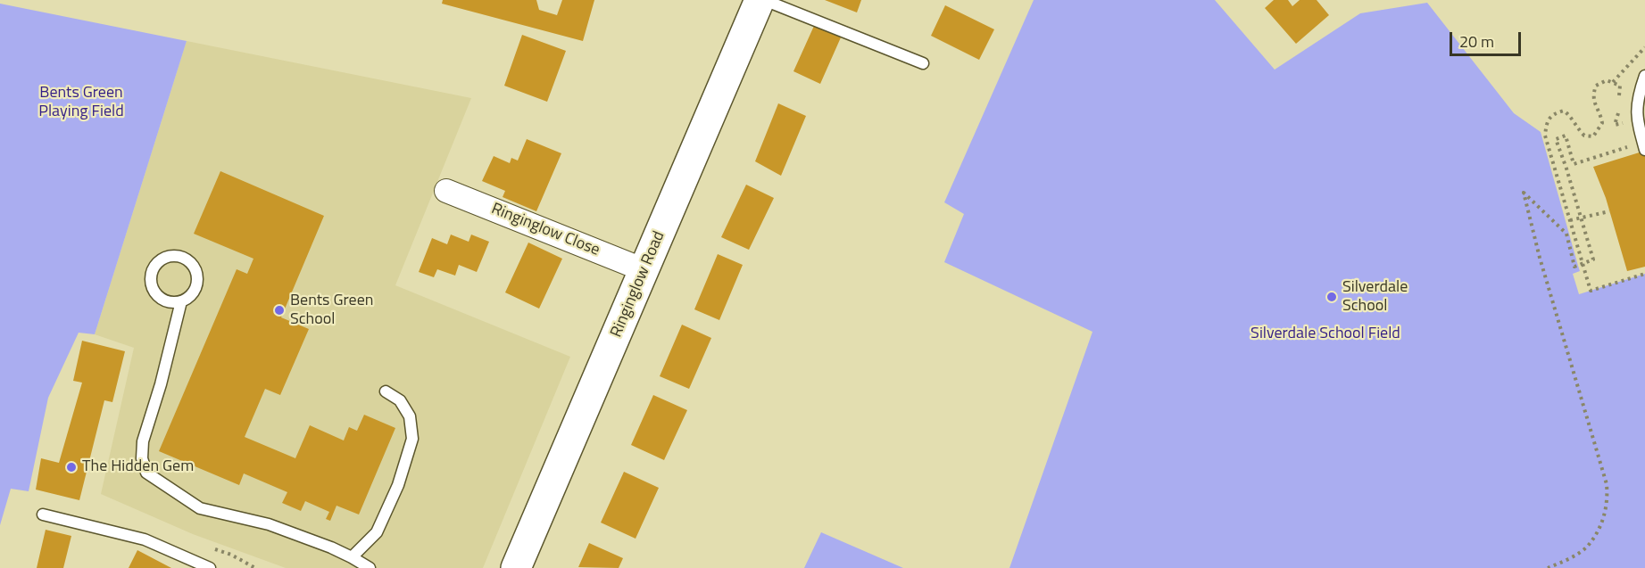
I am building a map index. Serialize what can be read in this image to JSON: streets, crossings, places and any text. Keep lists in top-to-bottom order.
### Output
{
  "streets": {
    "street": ["Ringinglow Close", "Ringinglow Road"]
  },
  "crossings": [
    ["Ringinglow Close", "Ringinglow Road"]
  ],
  "parks": ["Bents Green Playing Field", "Silverdale School Field"],
  "places": ["Silverdale School", "Bents Green School", "The Hidden Gem"],
  "scale_bar": "20 m"
}
